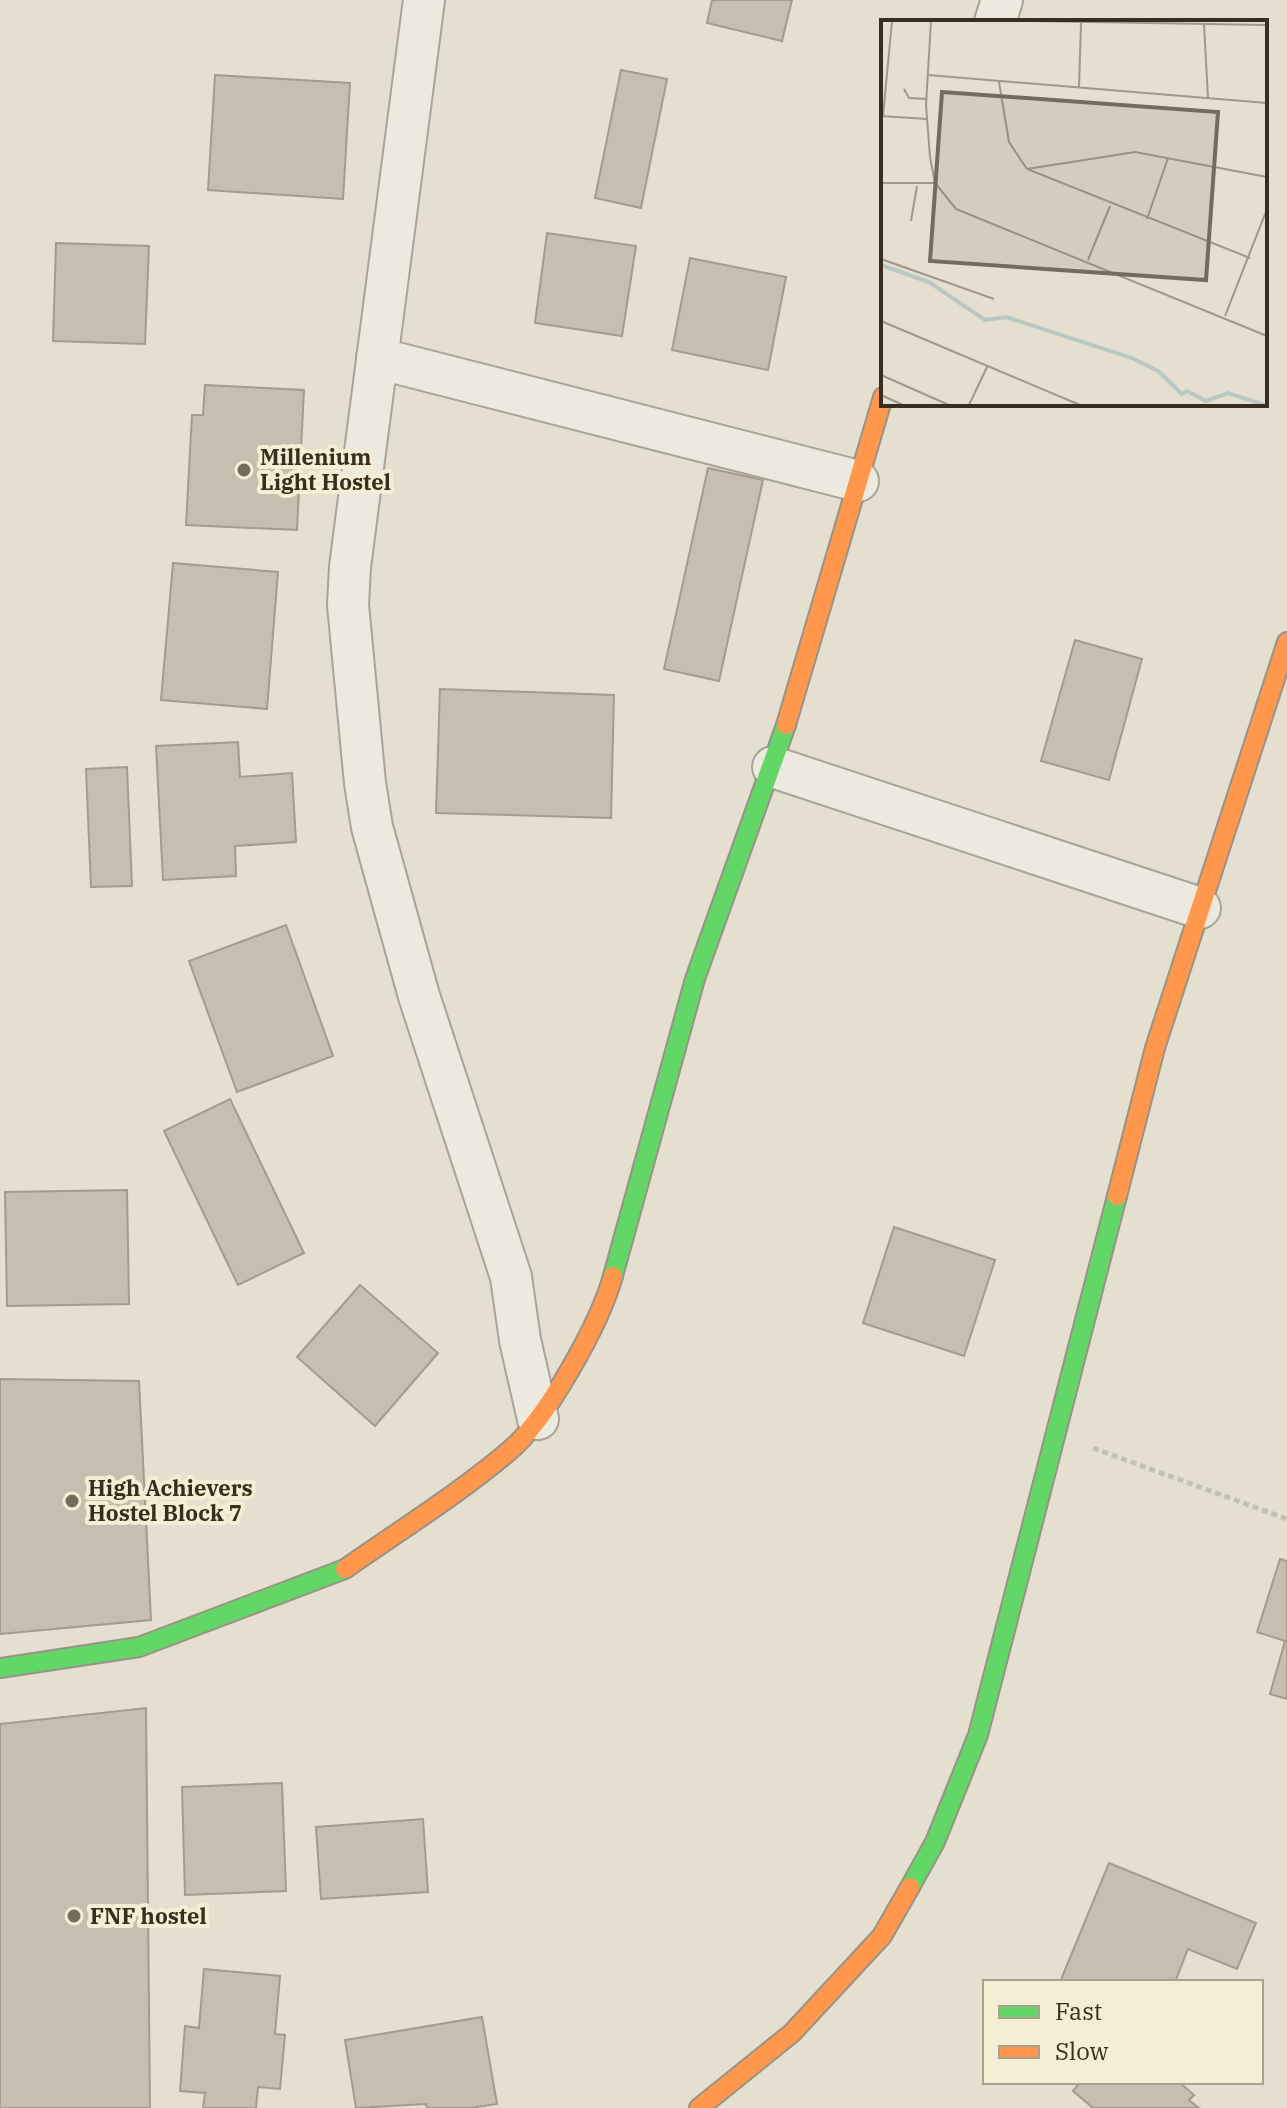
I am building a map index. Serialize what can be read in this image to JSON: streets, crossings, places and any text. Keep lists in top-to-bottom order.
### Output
{
  "places": ["Millenium Light Hostel", "High Achievers Hostel Block 7", "FNF hostel"],
  "legend": ["Fast", "Slow"]
}
